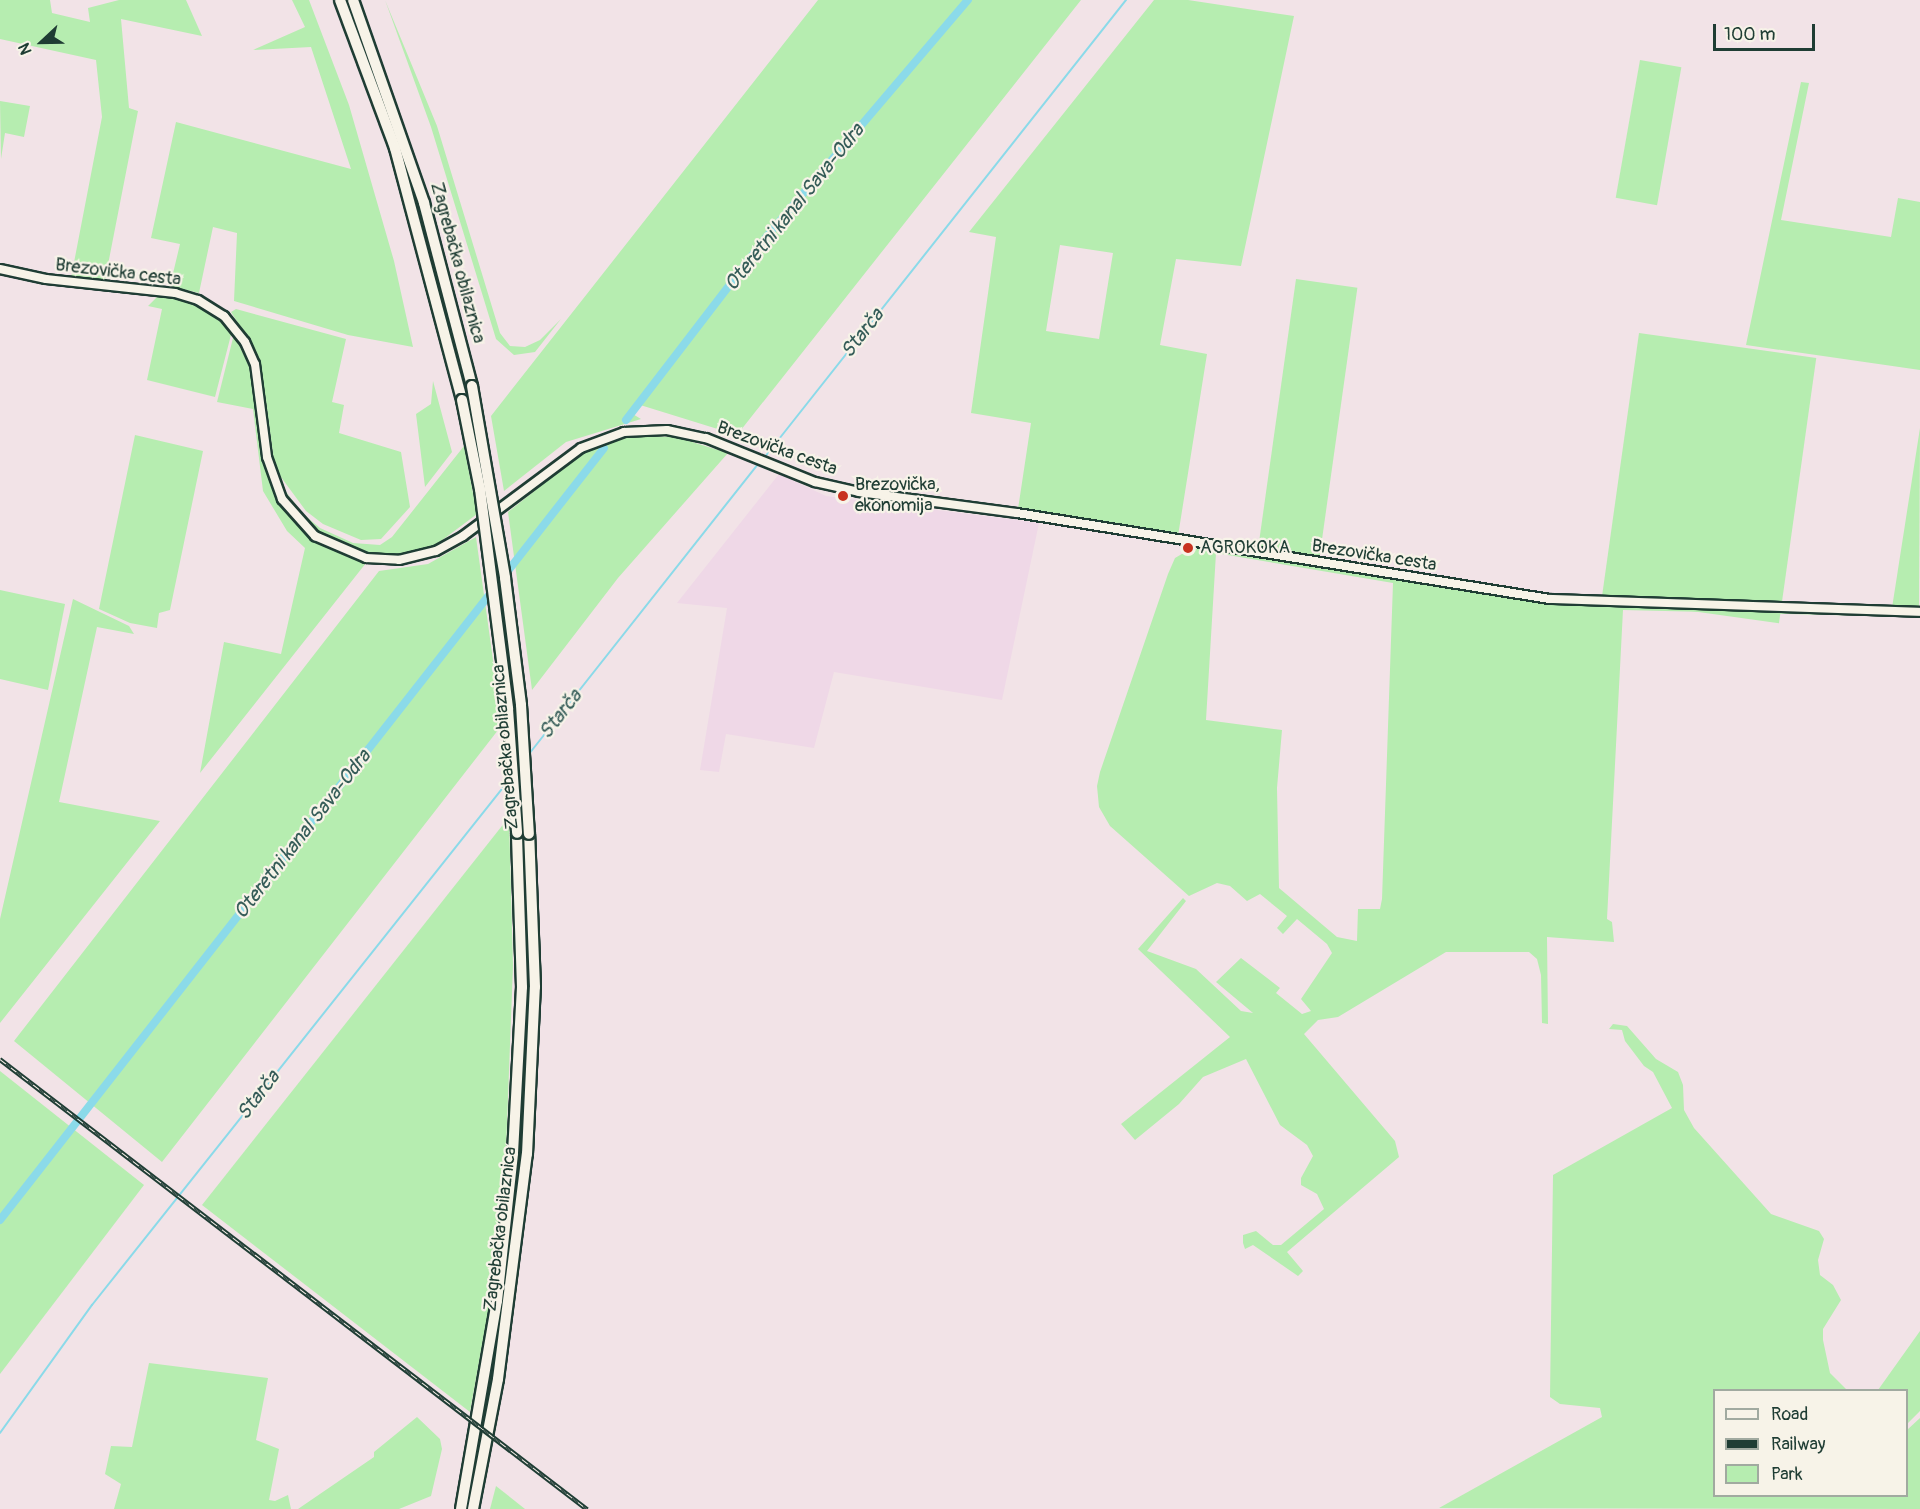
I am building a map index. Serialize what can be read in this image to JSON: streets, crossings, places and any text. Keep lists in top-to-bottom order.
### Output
{
  "streets": {
    "highway": ["Zagrebačka obilaznica"],
    "main road": ["Brezovička cesta"]
  },
  "water": ["Oteretni kanal Sava-Odra", "Starča"],
  "places": ["Brezovička, ekonomija", "AGROKOKA"],
  "legend": ["Road", "Railway", "Park"],
  "scale_bar": "100 m",
  "north": "left"
}
